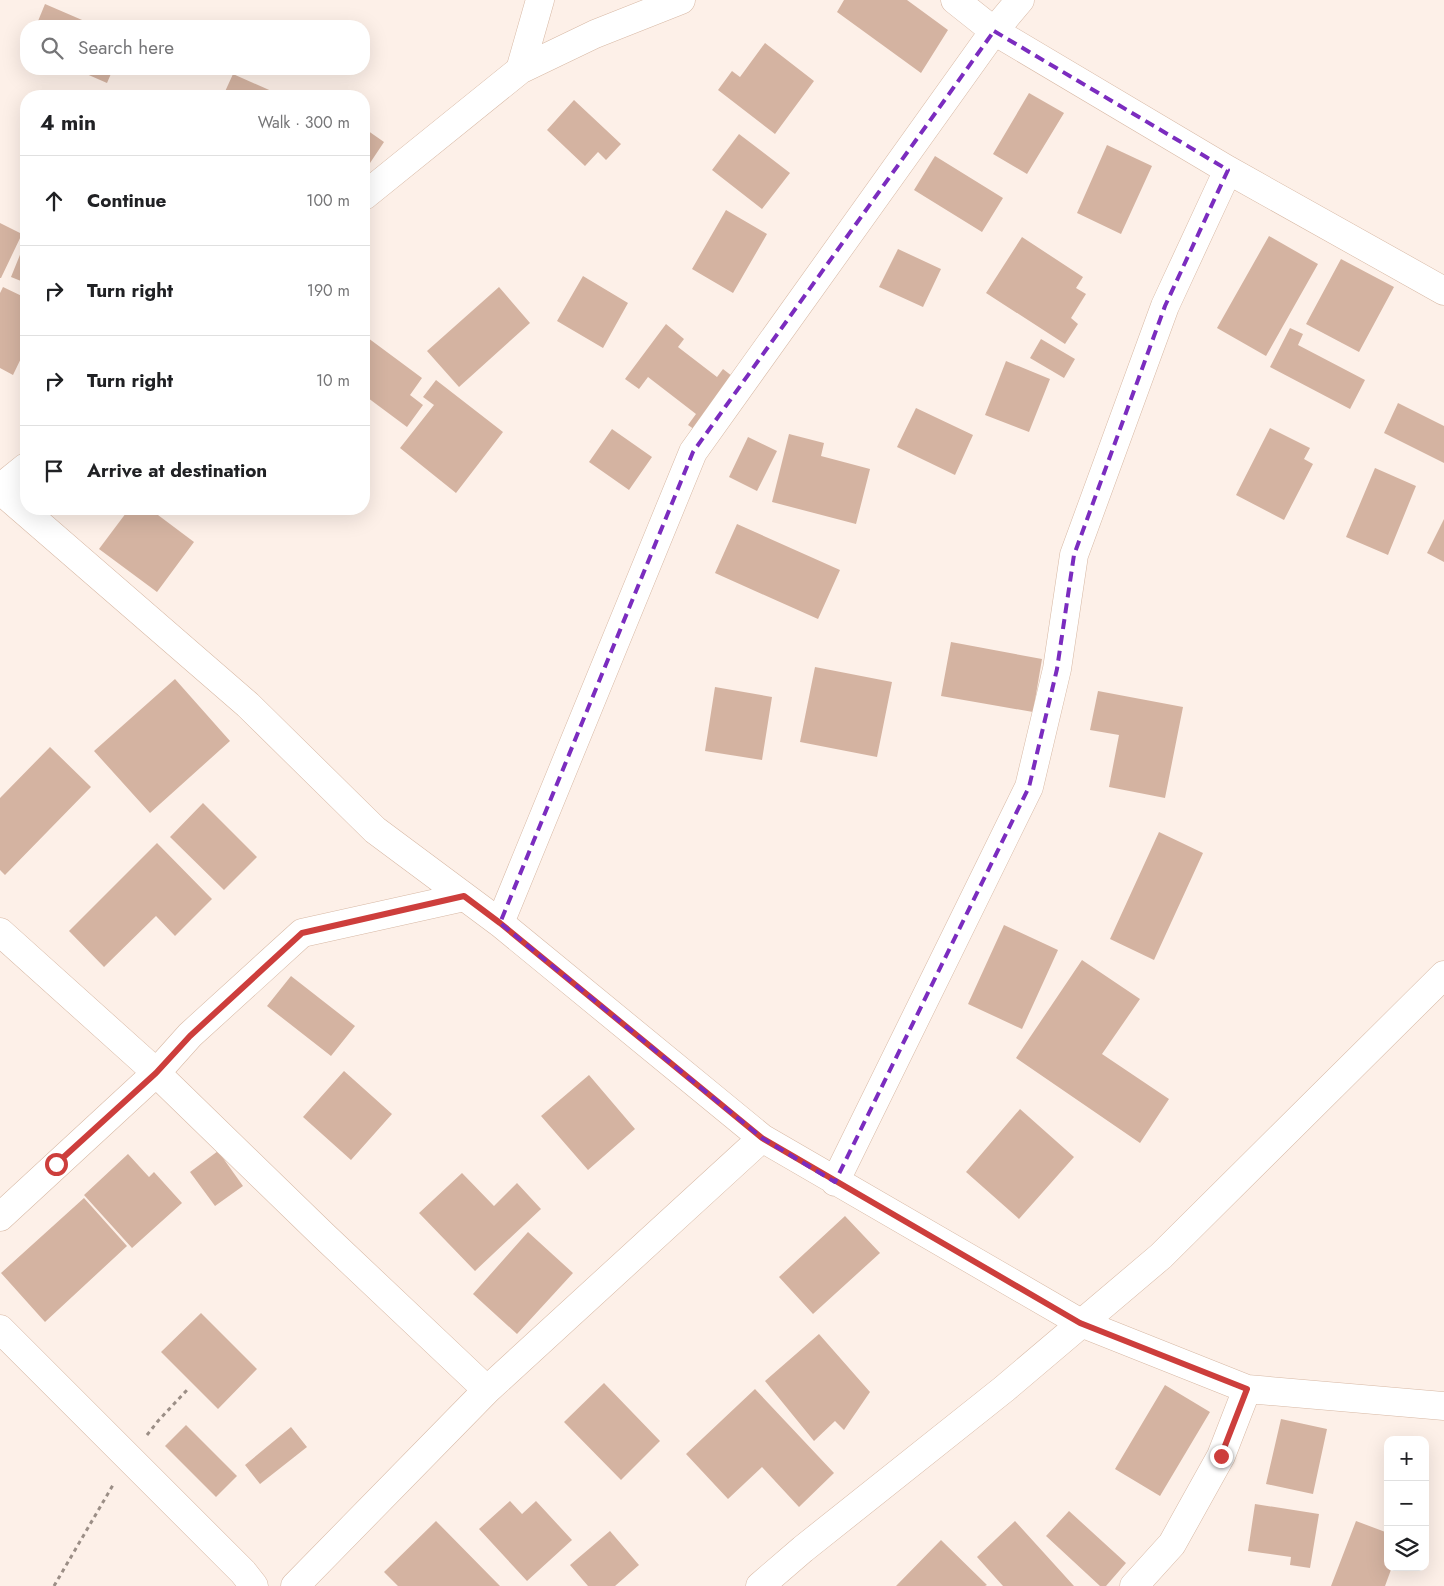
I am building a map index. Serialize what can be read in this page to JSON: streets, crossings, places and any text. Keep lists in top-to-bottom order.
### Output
{
  "page": {
    "search": "Search here",
    "heading": ["4 min", "Walk · 300 m"],
    "list": [
      ["Continue", "100 m"],
      ["Turn right", "190 m"],
      ["Turn right", "10 m"],
      "Arrive at destination"
    ],
    "map_buttons": ["+", "−"]
  }
}
